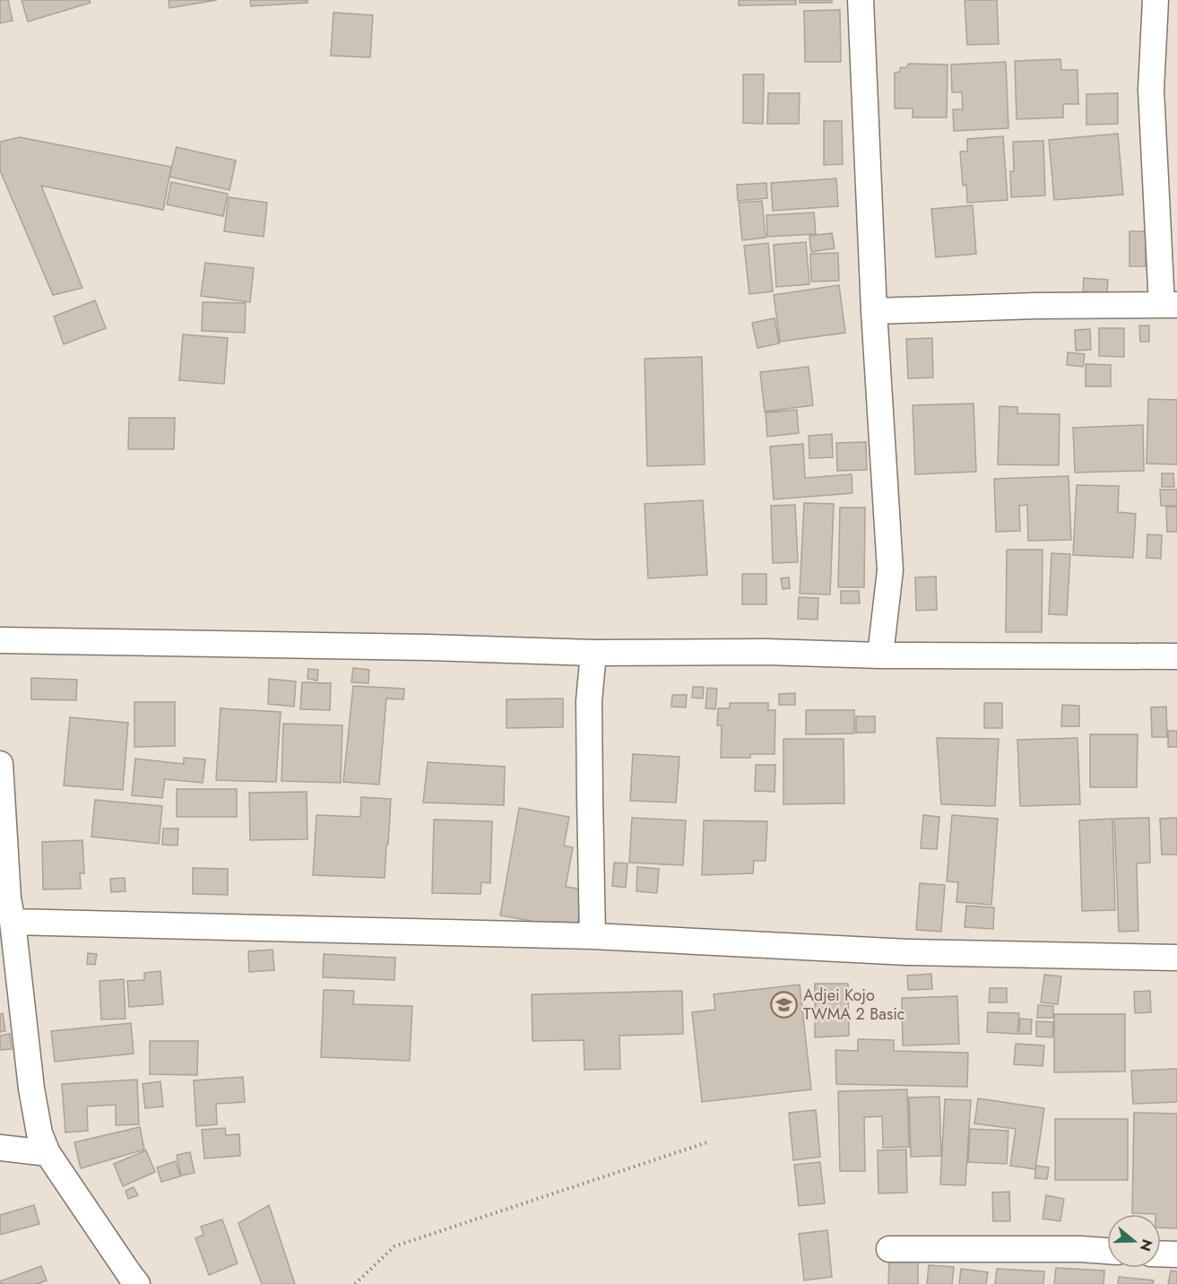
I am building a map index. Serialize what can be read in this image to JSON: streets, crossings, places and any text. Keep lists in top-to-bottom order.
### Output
{
  "places": {
    "school or university": ["Adjei Kojo TWMA 2 Basic"]
  },
  "north": "right"
}
